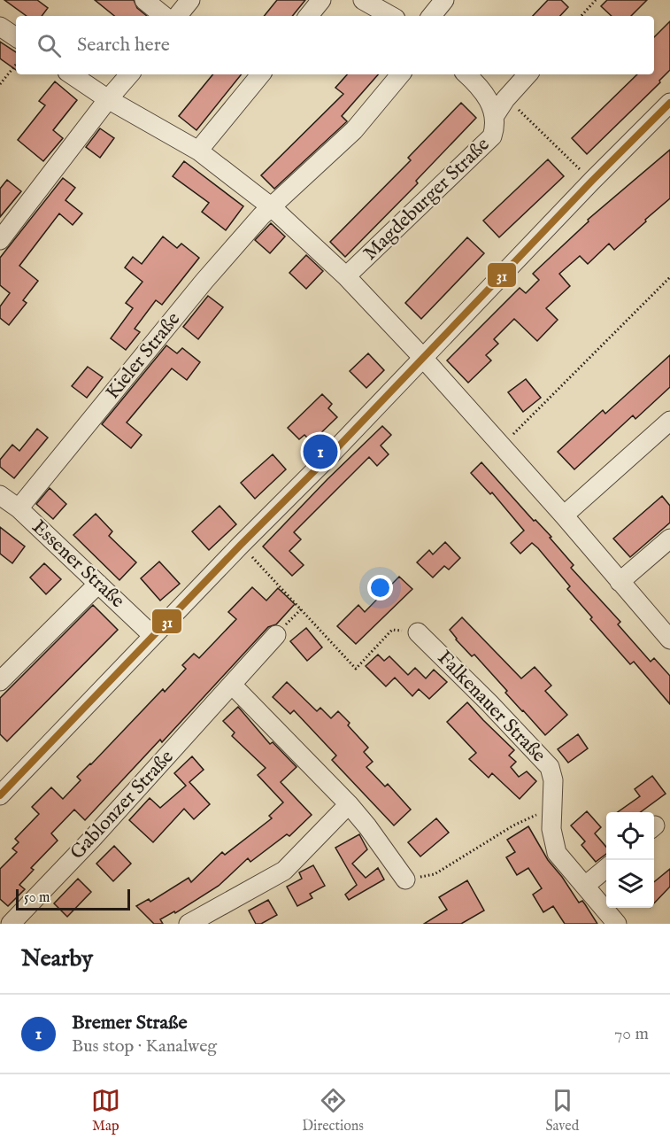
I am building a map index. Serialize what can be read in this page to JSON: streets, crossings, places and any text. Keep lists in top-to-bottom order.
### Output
{
  "streets": {
    "street": [
      "Magdeburger Straße",
      "Kieler Straße",
      "Essener Straße",
      "Falkenauer Straße",
      "Gablonzer Straße"
    ]
  },
  "crossings": [
    ["Kieler Straße", "Essener Straße"]
  ],
  "lines": ["transit line 31"],
  "scale_bar": "50 m",
  "page": {
    "search": "Search here",
    "pins": "1",
    "scale": "50 m",
    "heading": "Nearby",
    "list": [
      {
        "mark": "1",
        "name": "Bremer Straße",
        "note": "Bus stop · Kanalweg",
        "value": "70 m"
      }
    ],
    "nav": ["Map", "Directions", "Saved"]
  }
}
